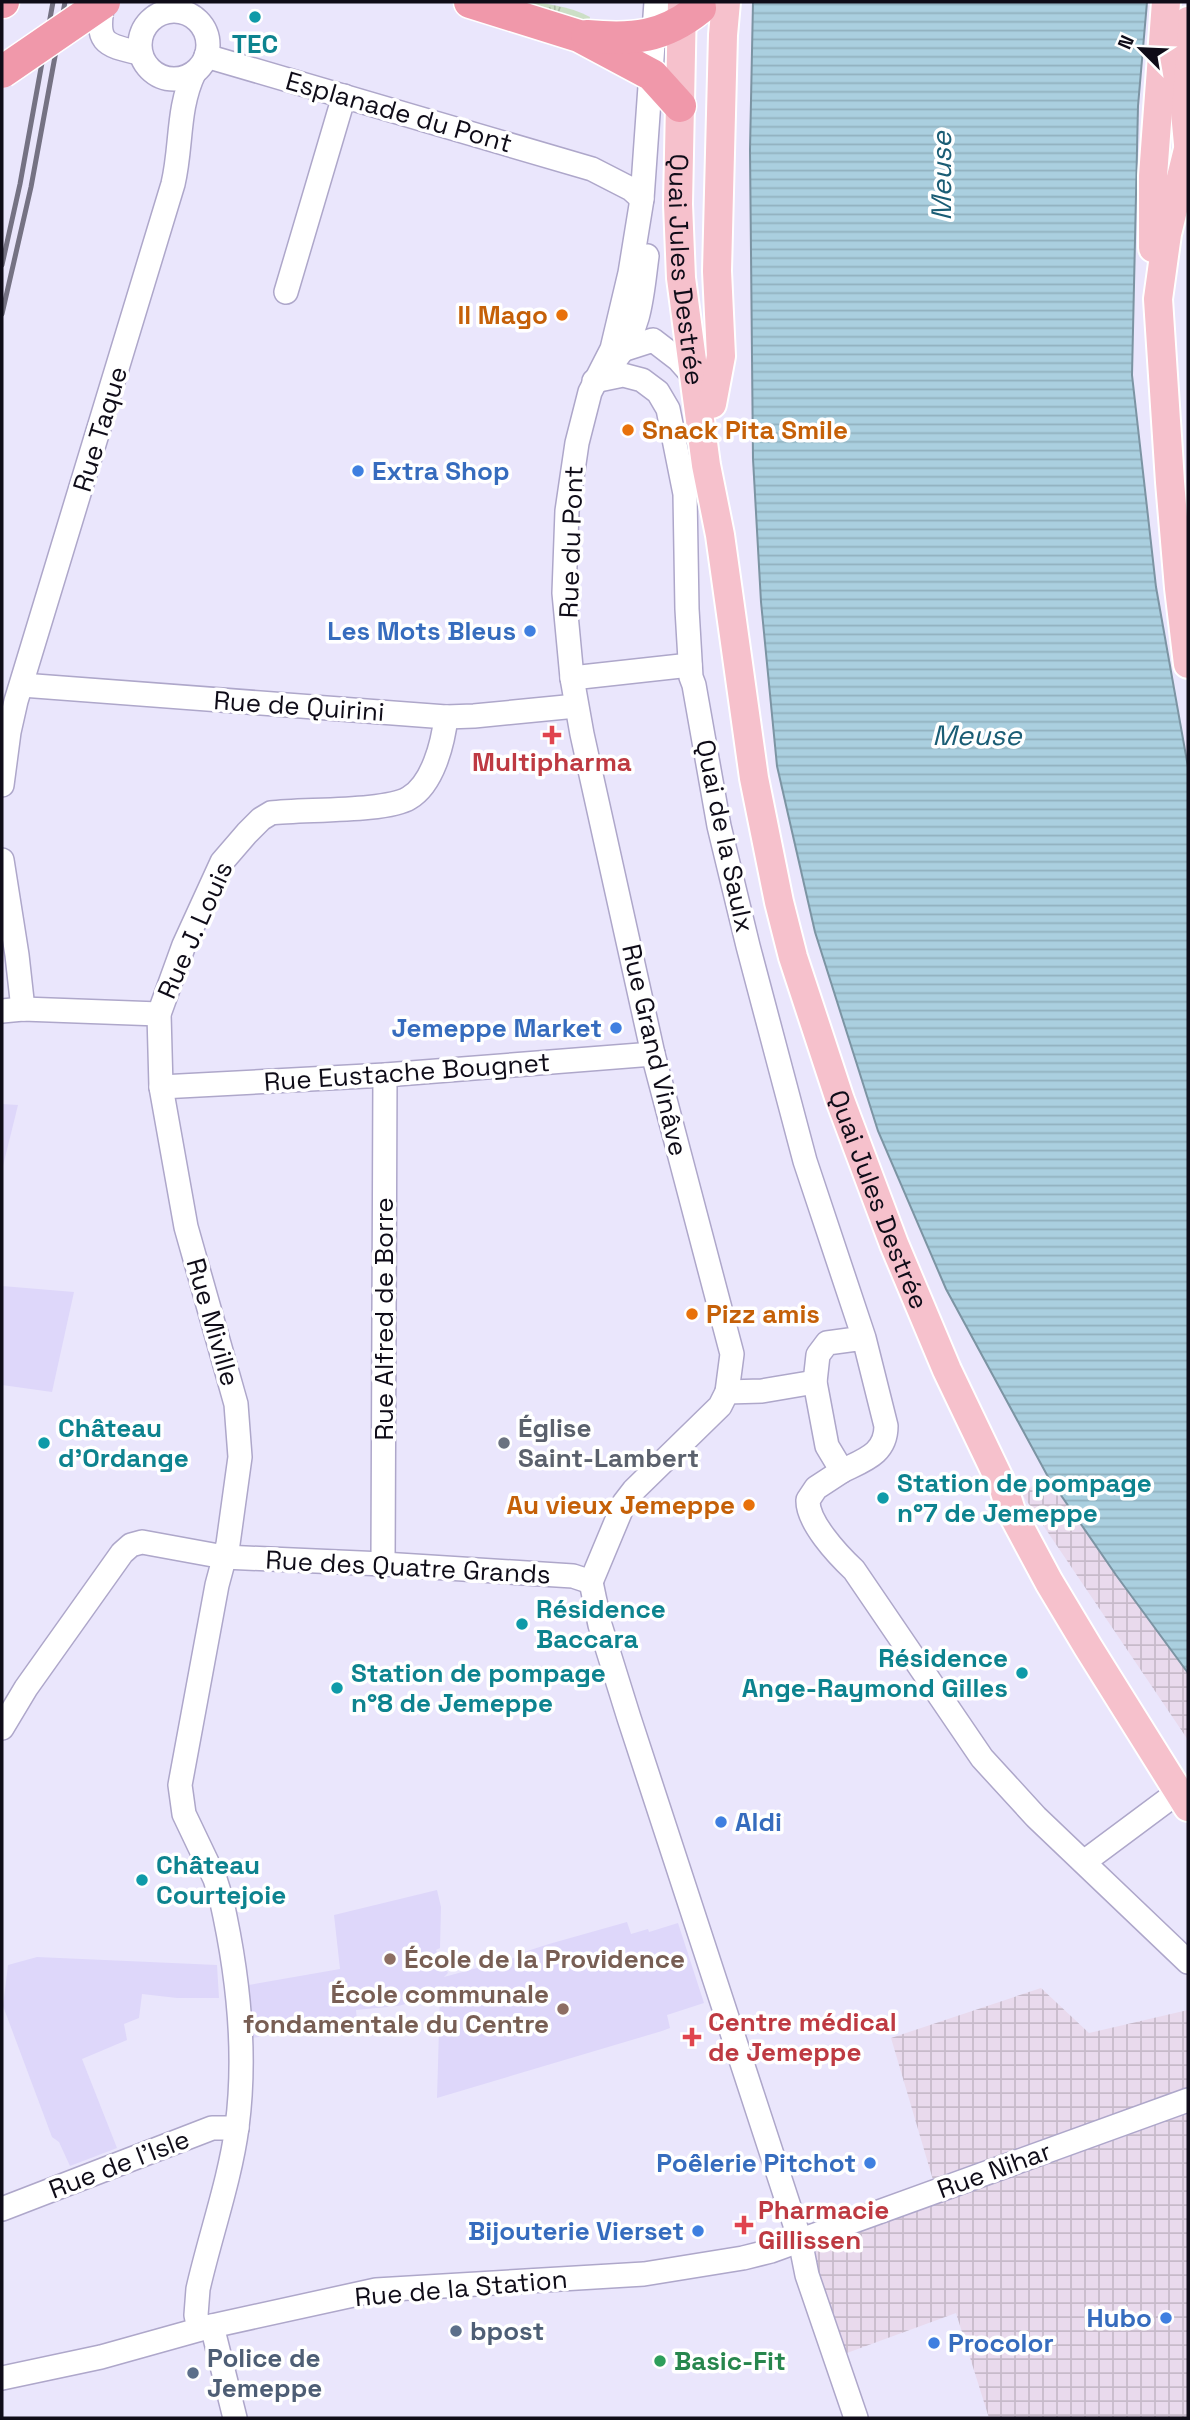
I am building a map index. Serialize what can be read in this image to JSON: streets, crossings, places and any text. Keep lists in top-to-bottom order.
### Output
{
  "streets": {
    "main road": ["Quai Jules Destrée"],
    "street": [
      "Esplanade du Pont",
      "Rue Taque",
      "Rue du Pont",
      "Rue de Quirini",
      "Quai de la Saulx",
      "Rue J. Louis",
      "Rue Grand Vinâve",
      "Rue Eustache Bougnet",
      "Rue Alfred de Borre",
      "Rue Miville",
      "Rue des Quatre Grands",
      "Rue de l'Isle",
      "Rue Nihar",
      "Rue de la Station"
    ]
  },
  "crossings": [
    ["Esplanade du Pont", "Rue Taque"],
    ["Rue Taque", "Rue de Quirini"],
    ["Rue du Pont", "Rue de Quirini"],
    ["Rue du Pont", "Quai de la Saulx"],
    ["Rue du Pont", "Rue Grand Vinâve"],
    ["Rue de Quirini", "Rue J. Louis"],
    ["Rue de Quirini", "Rue Grand Vinâve"],
    ["Rue J. Louis", "Rue Eustache Bougnet"],
    ["Rue J. Louis", "Rue Miville"],
    ["Rue Grand Vinâve", "Rue Eustache Bougnet"],
    ["Rue Eustache Bougnet", "Rue Alfred de Borre"],
    ["Rue Eustache Bougnet", "Rue Miville"],
    ["Rue Alfred de Borre", "Rue des Quatre Grands"],
    ["Rue Miville", "Rue des Quatre Grands"],
    ["Rue Miville", "Rue de l'Isle"],
    ["Rue Miville", "Rue de la Station"],
    ["Rue Nihar", "Rue de la Station"]
  ],
  "water": ["Meuse"],
  "places": {
    "other": [
      "TEC",
      "Il Mago",
      "Snack Pita Smile",
      "Extra Shop",
      "Les Mots Bleus",
      "Jemeppe Market",
      "Pizz amis",
      "Château d'Ordange",
      "Église Saint-Lambert",
      "Station de pompage n°7 de Jemeppe",
      "Au vieux Jemeppe",
      "Résidence Baccara",
      "Résidence Ange-Raymond Gilles",
      "Station de pompage n°8 de Jemeppe",
      "Aldi",
      "Château Courtejoie",
      "École de la Providence",
      "École communale fondamentale du Centre",
      "Poêlerie Pitchot",
      "Bijouterie Vierset",
      "Hubo",
      "bpost",
      "Procolor",
      "Basic-Fit",
      "Police de Jemeppe"
    ],
    "health": ["Multipharma", "Centre médical de Jemeppe", "Pharmacie Gillissen"]
  },
  "north": "top left"
}
